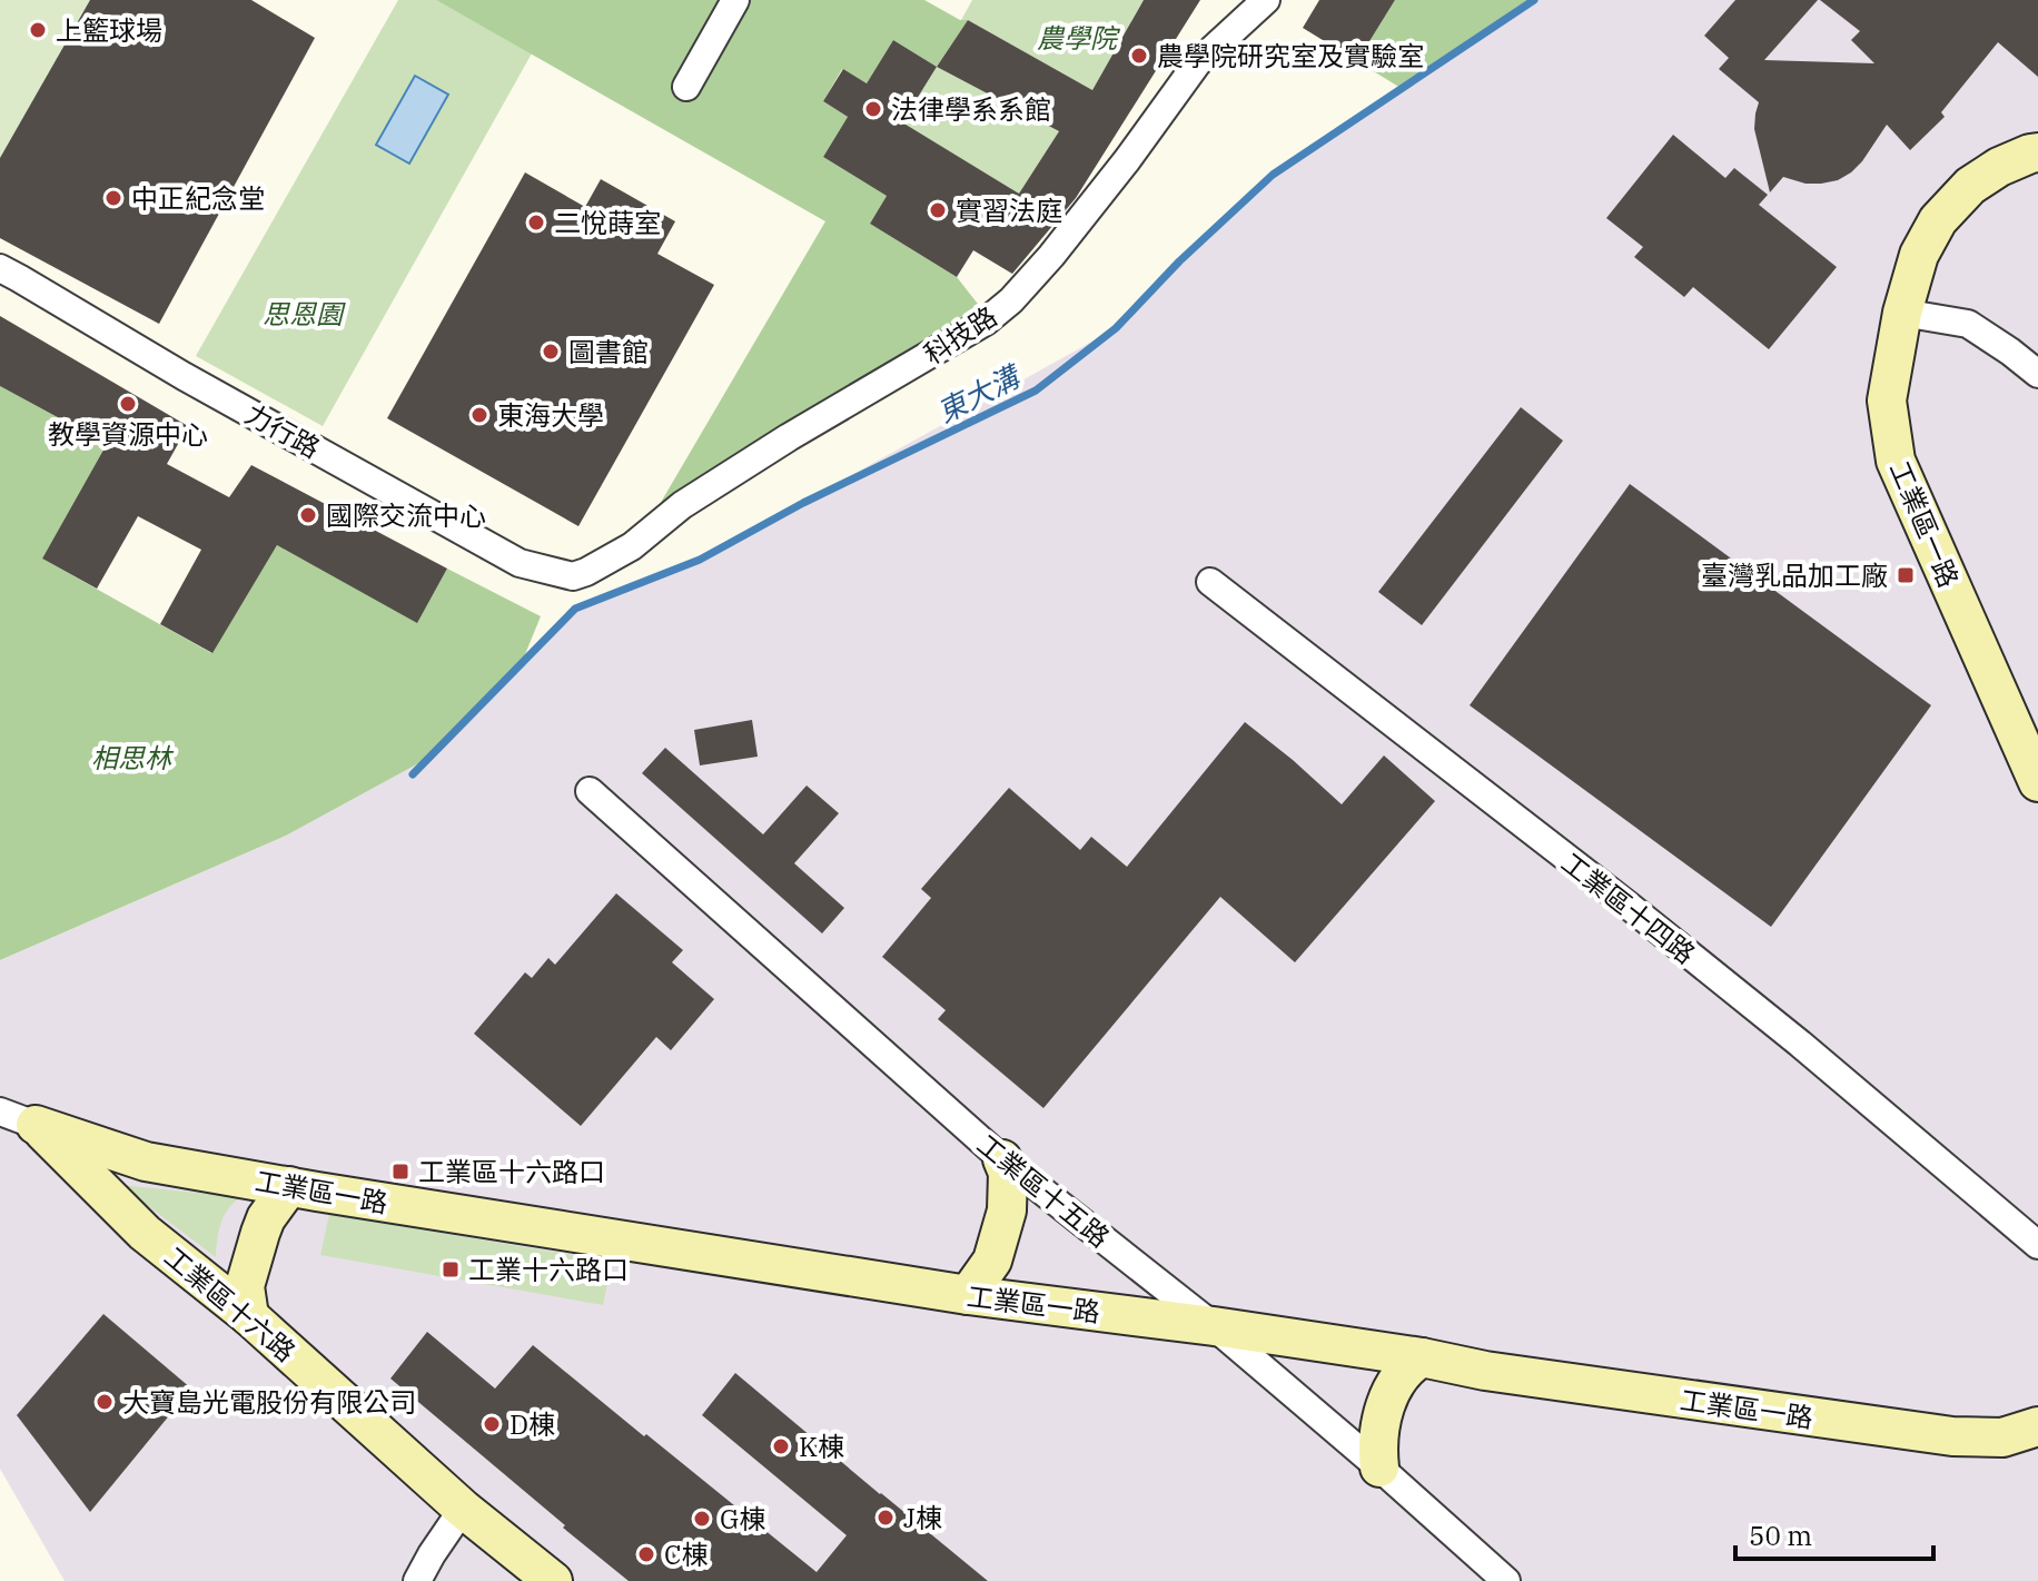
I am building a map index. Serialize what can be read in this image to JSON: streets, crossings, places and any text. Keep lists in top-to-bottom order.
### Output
{
  "streets": {
    "street": [
      "科技路",
      "力行路",
      "工業區一路",
      "工業區十四路",
      "工業區十五路",
      "工業區十六路"
    ]
  },
  "crossings": [
    ["科技路", "力行路"],
    ["工業區一路", "工業區十五路"],
    ["工業區一路", "工業區十六路"]
  ],
  "water": ["東大溝"],
  "parks": ["農學院", "思恩園", "相思林"],
  "places": {
    "other": [
      "上籃球場",
      "農學院研究室及實驗室",
      "法律學系系館",
      "中正紀念堂",
      "實習法庭",
      "二悅蒔室",
      "圖書館",
      "教學資源中心",
      "東海大學",
      "國際交流中心",
      "大寶島光電股份有限公司",
      "D棟",
      "K棟",
      "J棟",
      "G棟",
      "C棟"
    ],
    "transit": ["臺灣乳品加工廠", "工業區十六路口", "工業十六路口"]
  },
  "scale_bar": "50 m"
}
